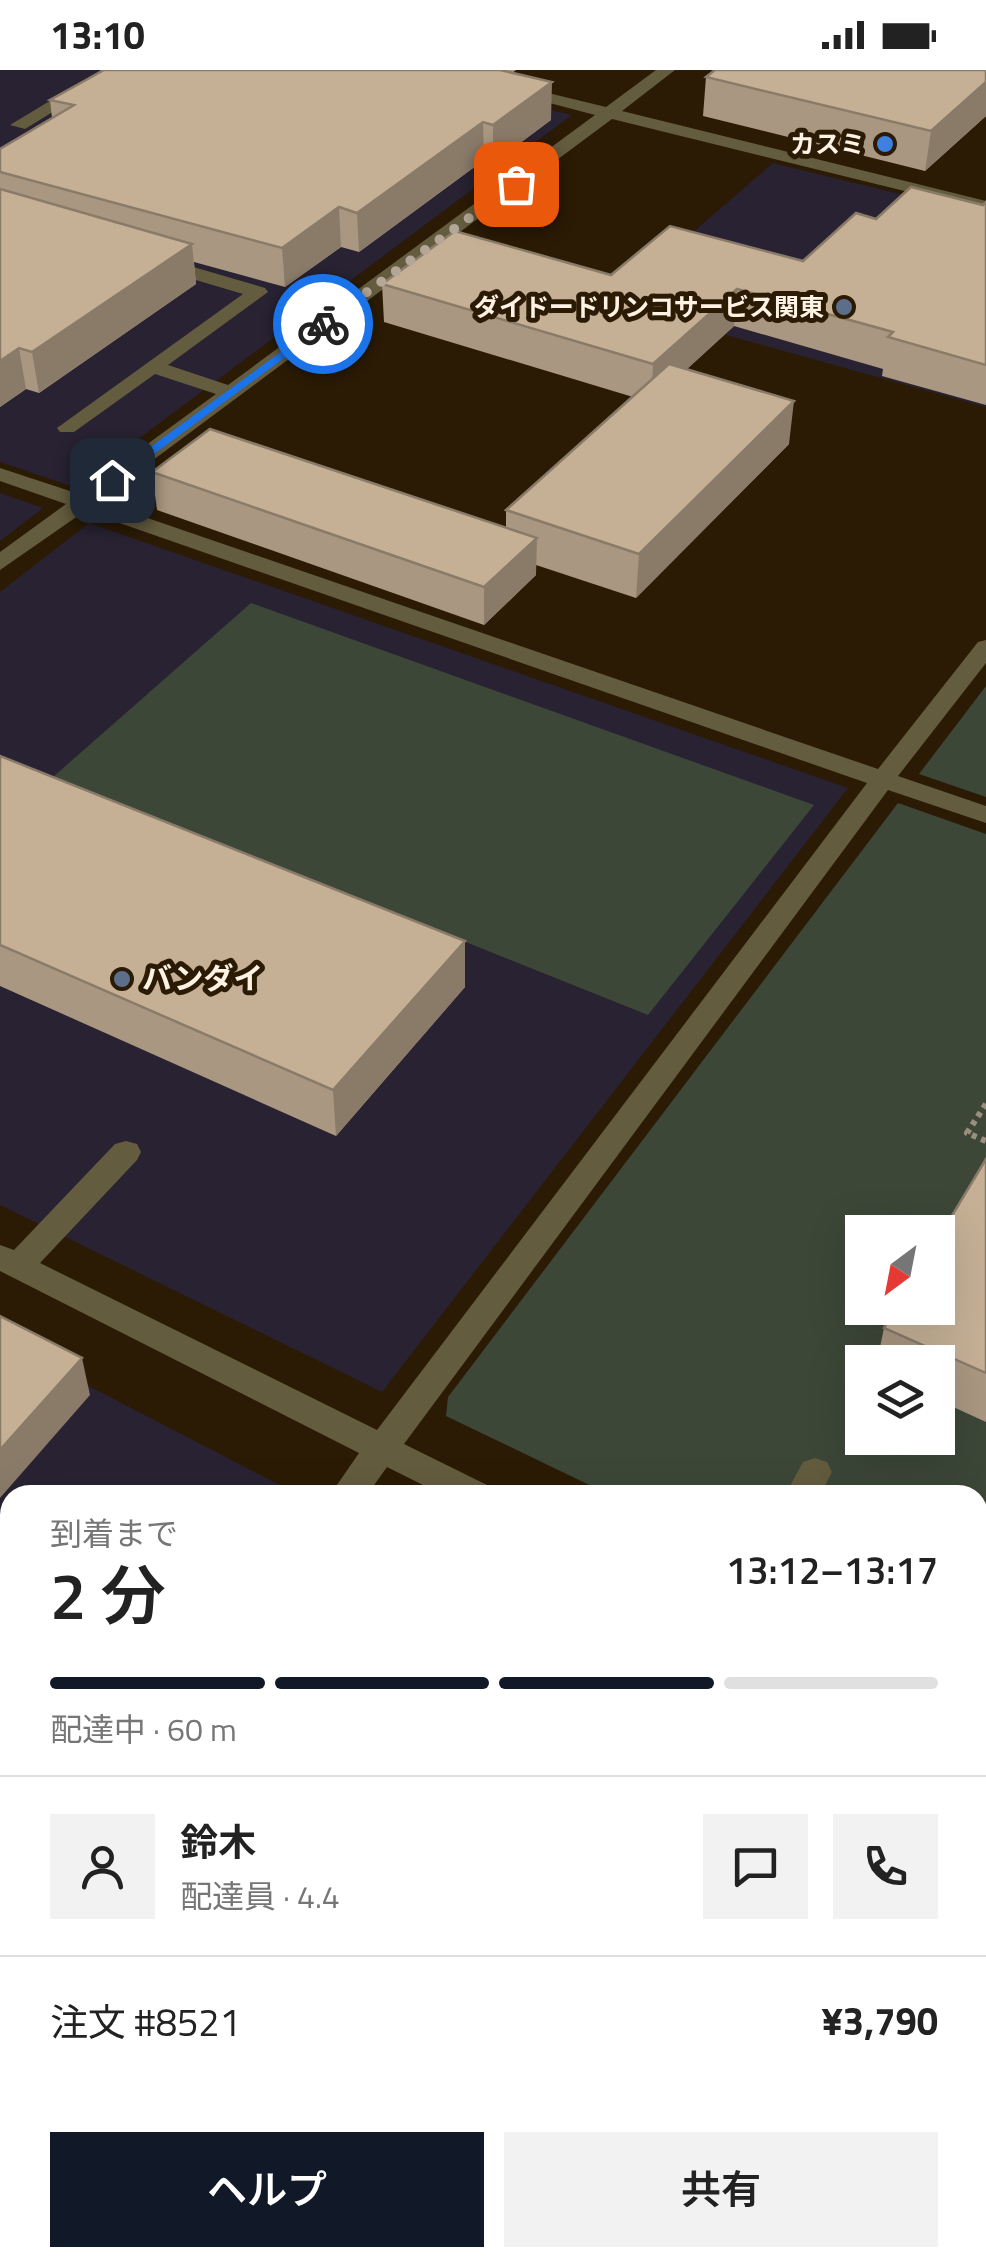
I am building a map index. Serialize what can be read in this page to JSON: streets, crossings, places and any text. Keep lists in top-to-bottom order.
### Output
{
  "places": ["カスミ", "ダイドードリンコサービス関東", "バンダイ"],
  "north": "bottom left",
  "page": {
    "status": "13:10",
    "heading": ["2 分", "到着まで", "13:12–13:17"],
    "panel": [
      "鈴木",
      "配達員 · 4.4",
      "注文 #8521",
      "¥3,790"
    ],
    "bar": "配達中 · 60 m",
    "buttons": ["ヘルプ", "共有"]
  }
}
